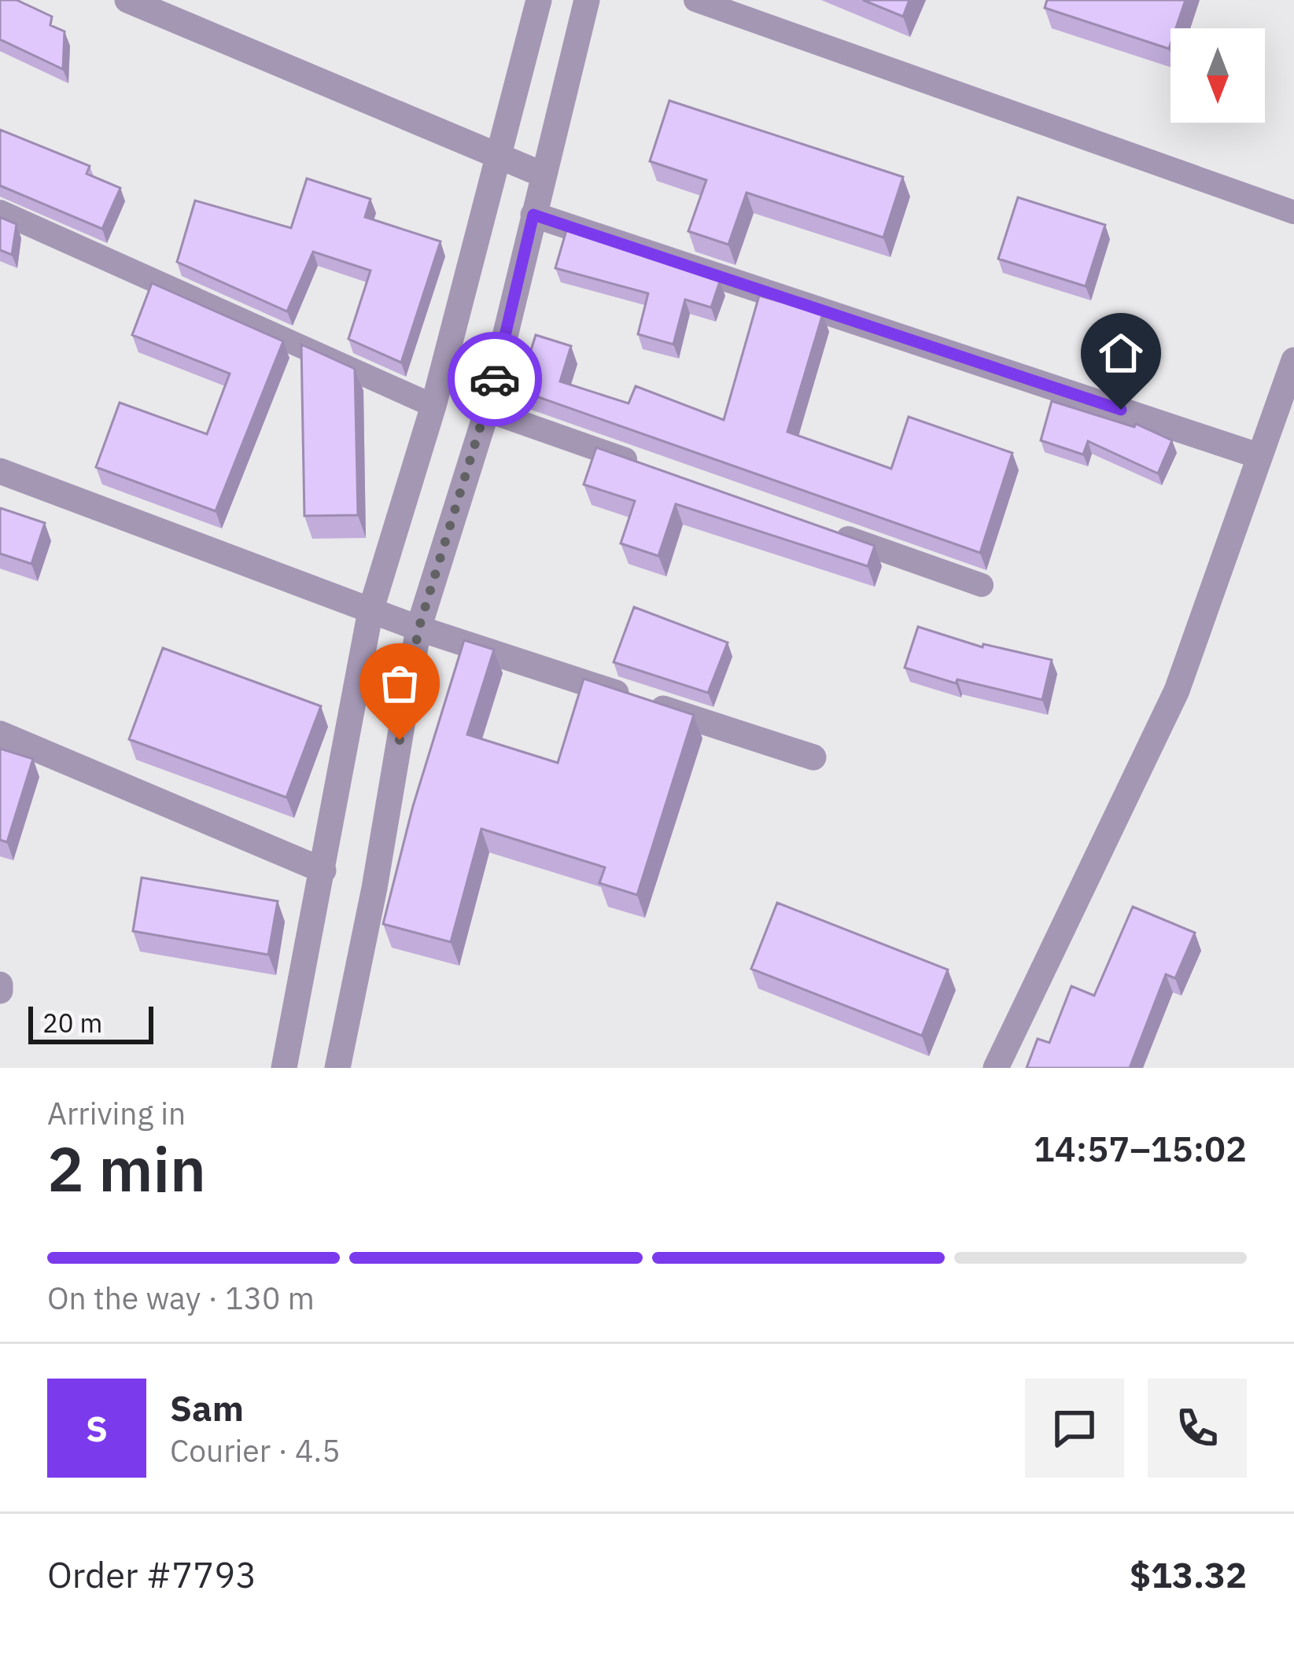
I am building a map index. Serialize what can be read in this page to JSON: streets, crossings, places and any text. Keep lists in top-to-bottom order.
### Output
{
  "scale_bar": "20 m",
  "north": "bottom",
  "page": {
    "scale": "20 m",
    "heading": ["2 min", "Arriving in", "14:57–15:02"],
    "panel": [
      "Sam",
      "Courier · 4.5",
      "Order #7793",
      "$13.32"
    ],
    "bar": "On the way · 130 m",
    "round": "S"
  }
}
